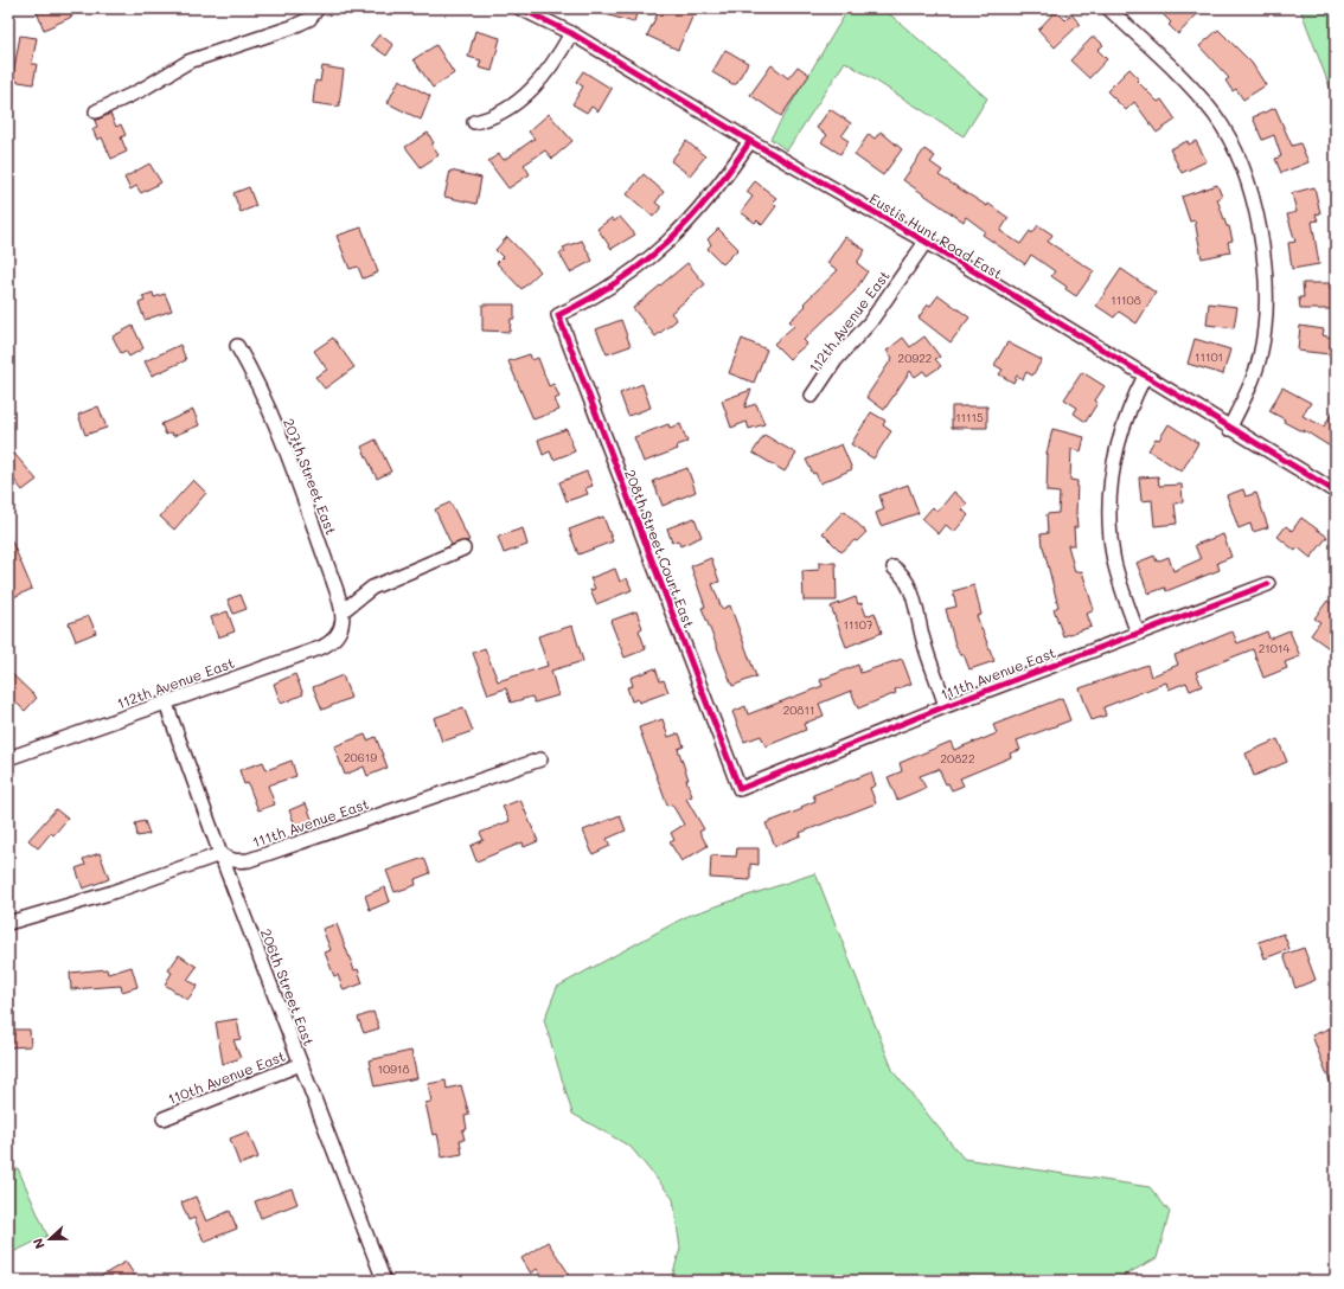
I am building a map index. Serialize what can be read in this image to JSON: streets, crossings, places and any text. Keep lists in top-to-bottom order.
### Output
{
  "streets": {
    "street": [
      "Eustis Hunt Road East",
      "112th Avenue East",
      "207th Street East",
      "208th Street Court East",
      "111th Avenue East",
      "206th Street East",
      "110th Avenue East"
    ]
  },
  "crossings": [
    ["Eustis Hunt Road East", "112th Avenue East"],
    ["Eustis Hunt Road East", "208th Street Court East"],
    ["112th Avenue East", "207th Street East"],
    ["112th Avenue East", "206th Street East"],
    ["208th Street Court East", "111th Avenue East"],
    ["111th Avenue East", "206th Street East"],
    ["206th Street East", "110th Avenue East"]
  ],
  "house_numbers": [
    "11108",
    "11101",
    "20922",
    "11115",
    "11107",
    "21014",
    "20811",
    "20619",
    "20822",
    "10918"
  ],
  "north": "left"
}
